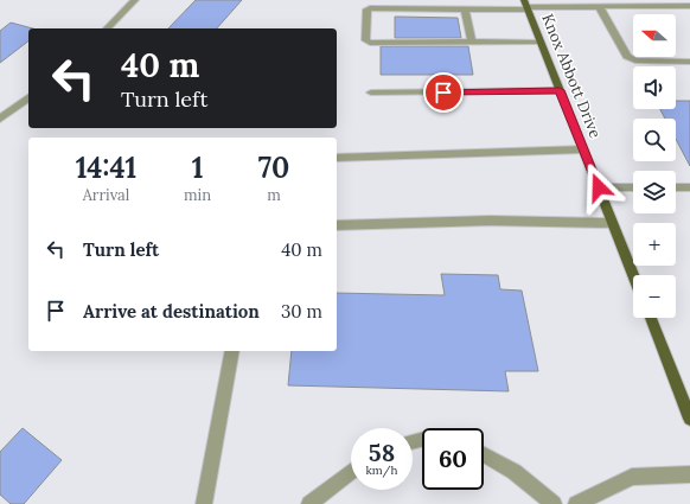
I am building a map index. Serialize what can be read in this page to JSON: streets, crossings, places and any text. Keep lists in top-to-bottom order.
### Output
{
  "streets": {
    "main road": ["Knox Abbott Drive"]
  },
  "north": "left",
  "page": {
    "map_buttons": ["+", "−"],
    "turn": ["40 m", "Turn left"],
    "eta": [
      "14:41",
      "Arrival",
      "1",
      "min",
      "70",
      "m"
    ],
    "list": [
      {
        "name": "Turn left",
        "value": "40 m"
      },
      {
        "name": "Arrive at destination",
        "value": "30 m"
      }
    ],
    "speed": "58 km/h",
    "limit": "60"
  }
}
